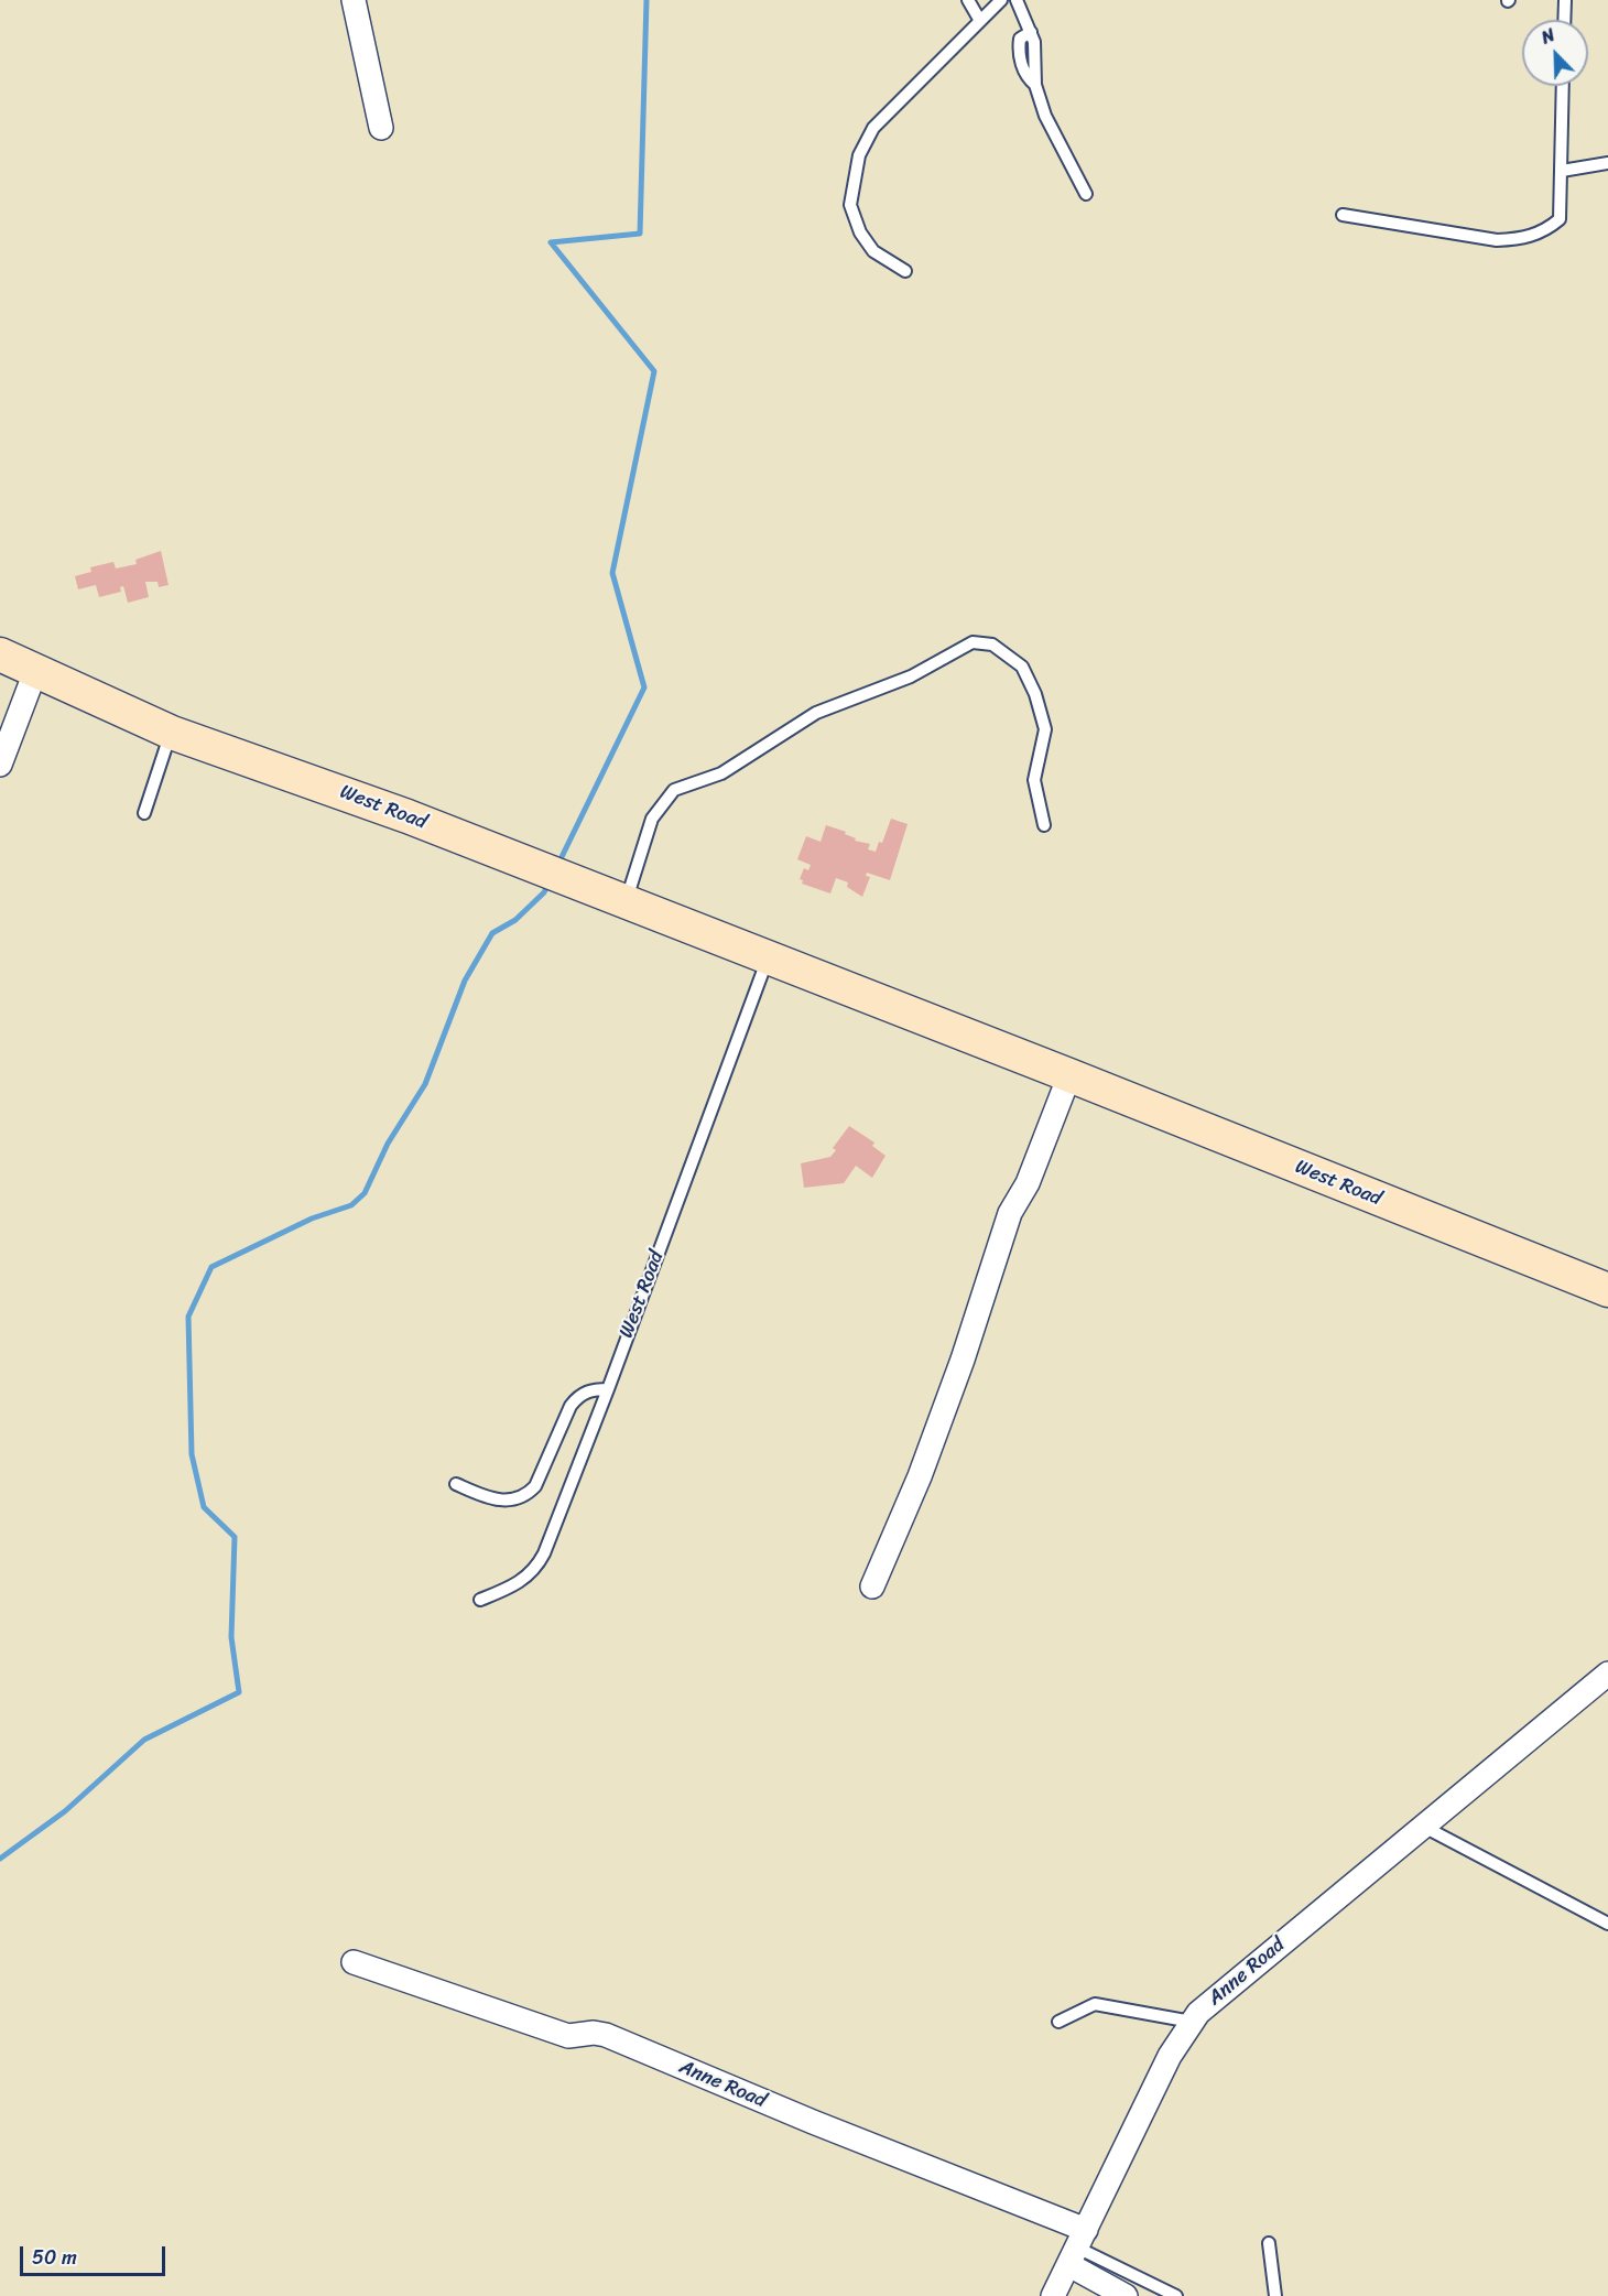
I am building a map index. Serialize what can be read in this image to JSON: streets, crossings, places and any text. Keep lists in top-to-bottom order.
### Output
{
  "streets": {
    "street": ["West Road", "Anne Road"]
  },
  "scale_bar": "50 m",
  "north": "top left"
}
